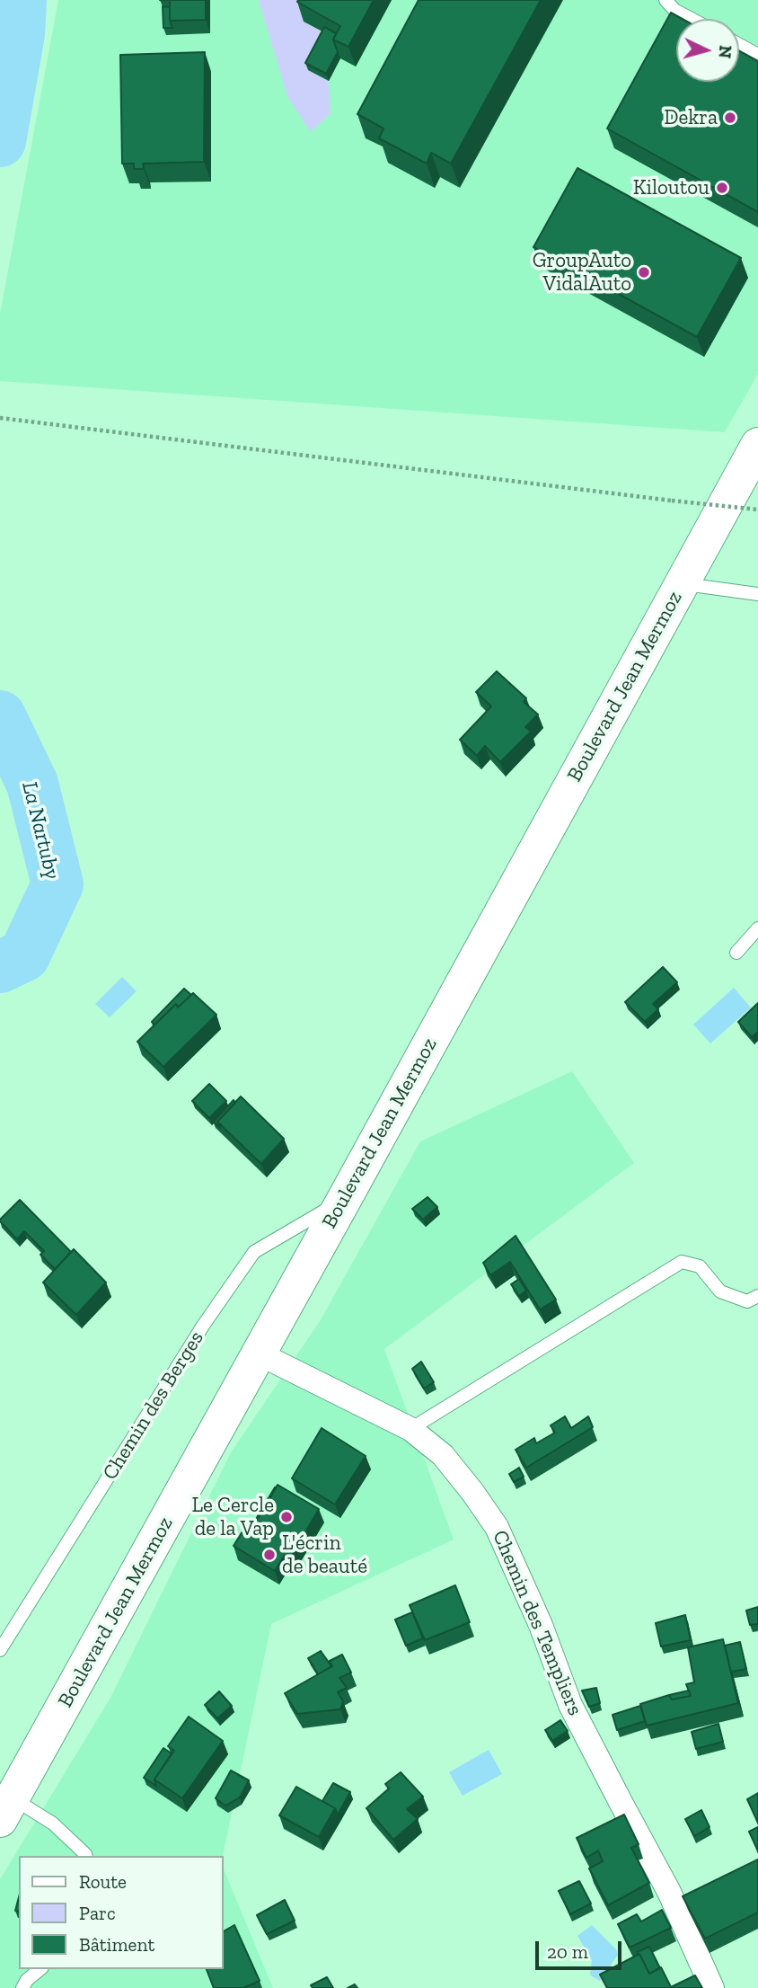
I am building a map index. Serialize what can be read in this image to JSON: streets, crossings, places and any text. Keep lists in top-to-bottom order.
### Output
{
  "streets": {
    "main road": ["Boulevard Jean Mermoz"],
    "street": ["Chemin des Templiers"],
    "lane": ["Chemin des Berges"]
  },
  "crossings": [
    ["Boulevard Jean Mermoz", "Chemin des Berges"],
    ["Boulevard Jean Mermoz", "Chemin des Templiers"]
  ],
  "water": ["La Nartuby"],
  "places": [
    "Dekra",
    "Kiloutou",
    "GroupAuto VidalAuto",
    "Le Cercle de la Vap",
    "L'écrin de beauté"
  ],
  "legend": ["Route", "Parc", "Bâtiment"],
  "scale_bar": "20 m",
  "north": "right"
}
